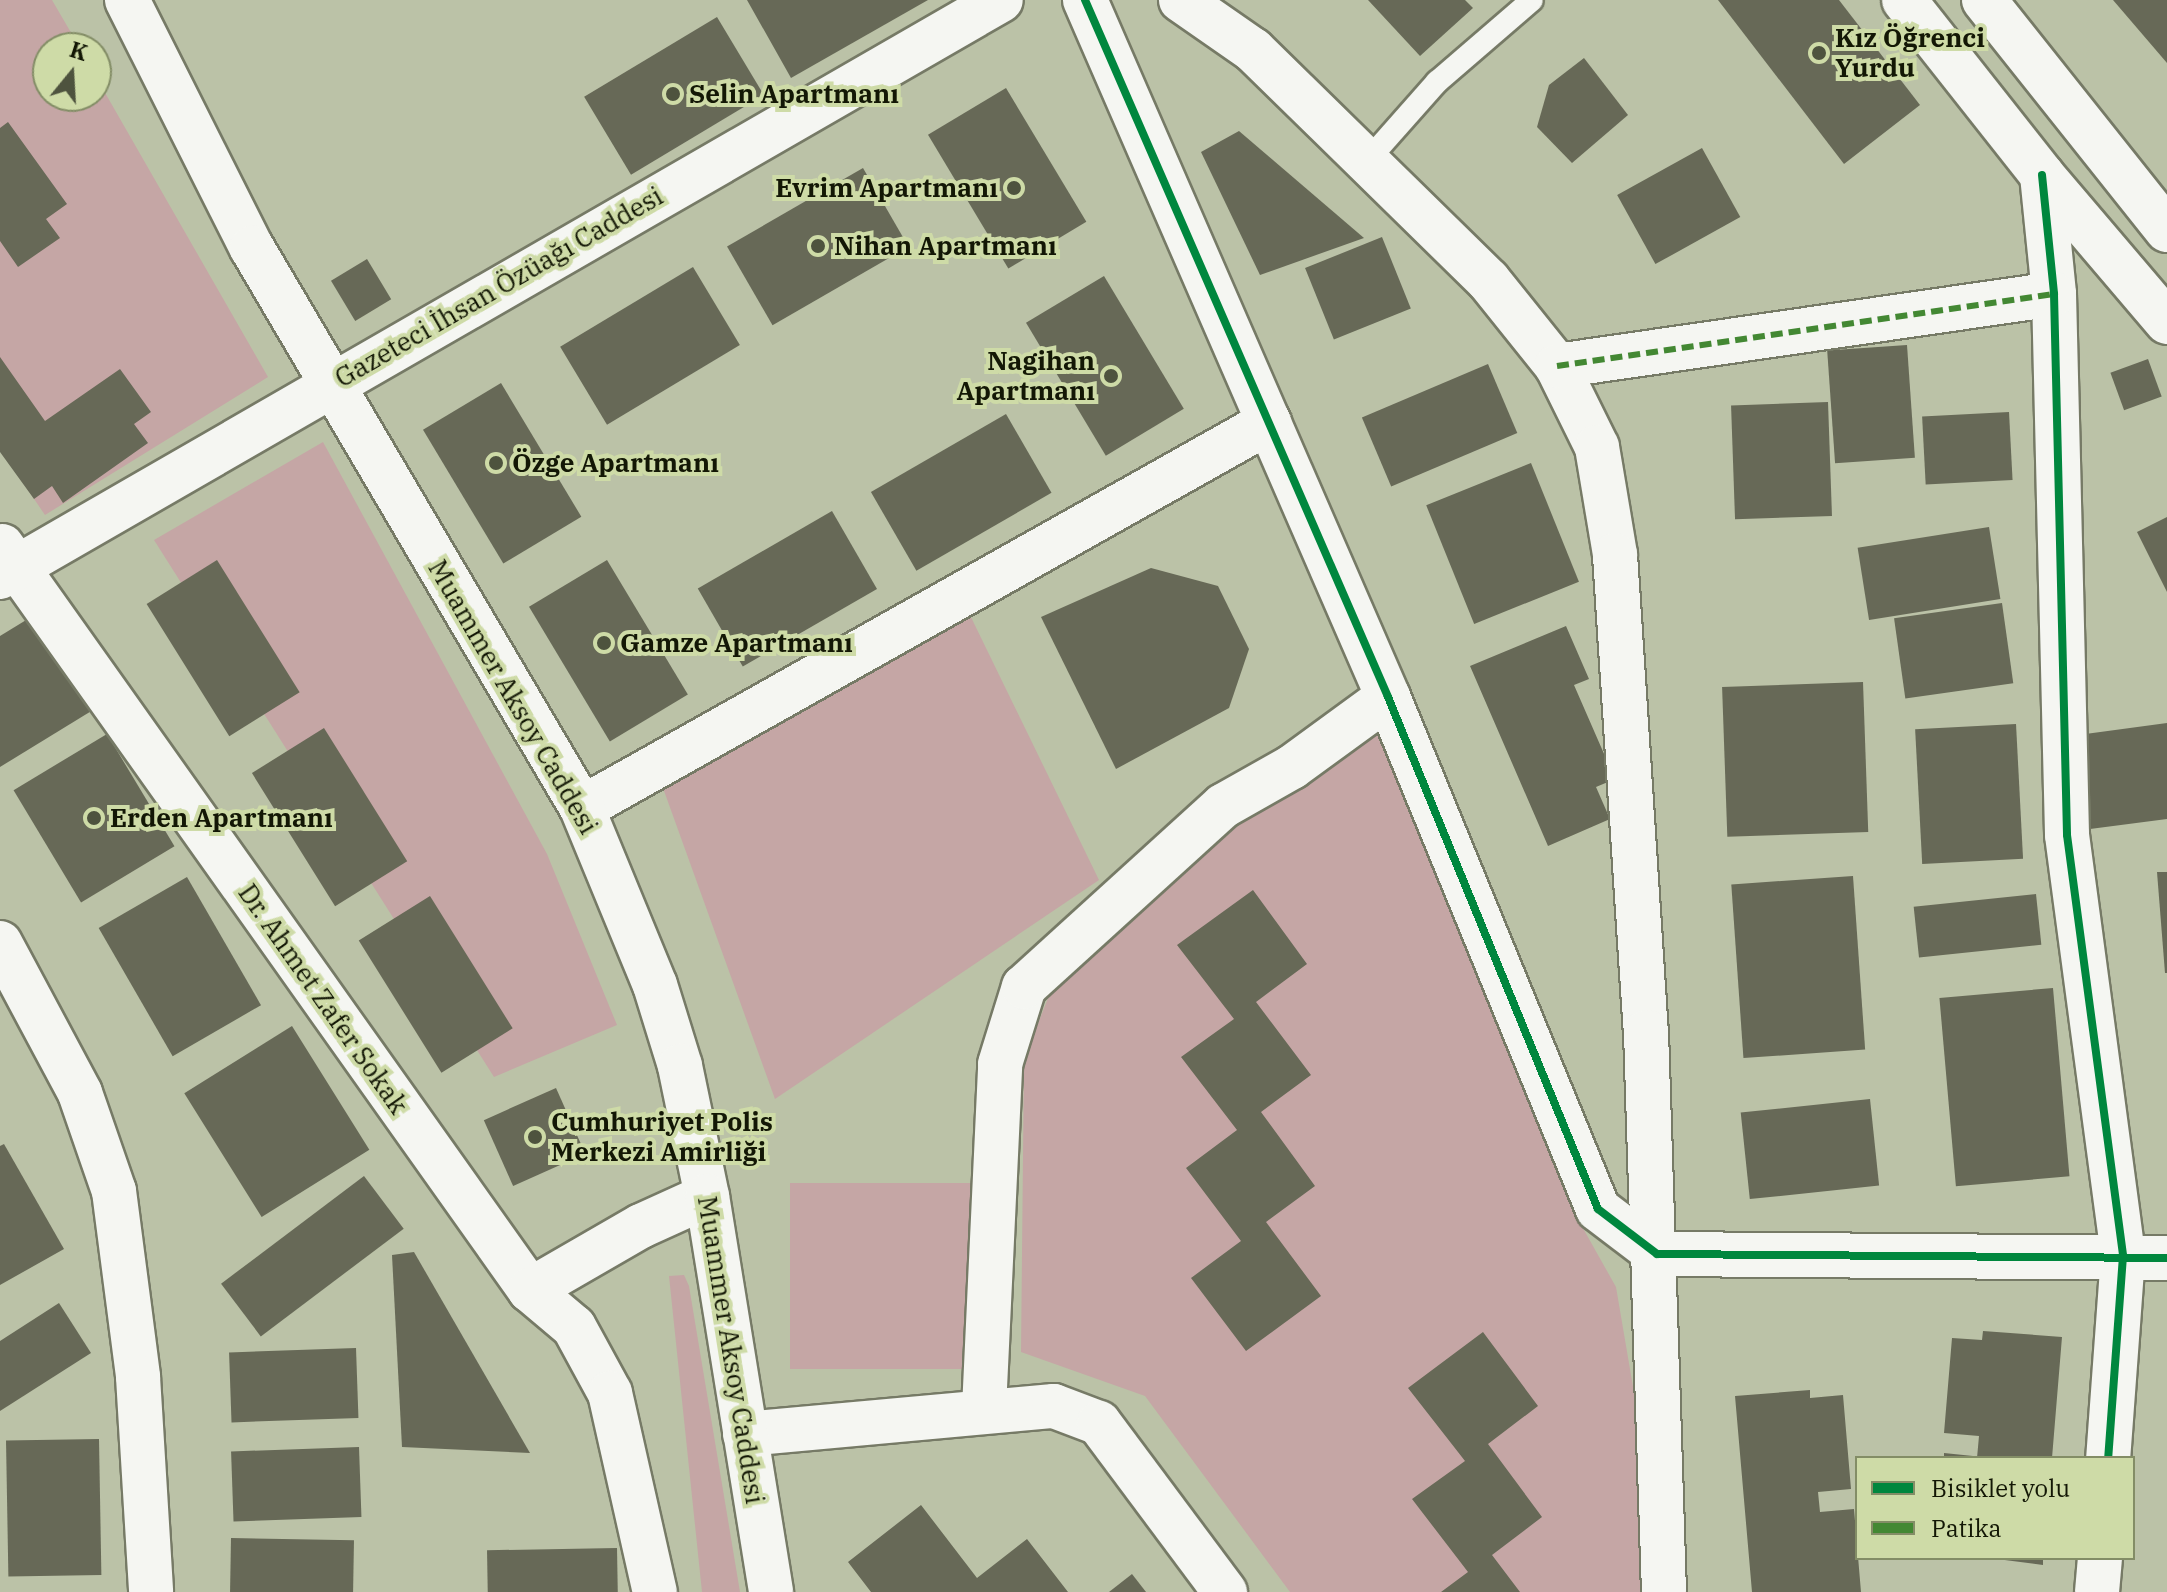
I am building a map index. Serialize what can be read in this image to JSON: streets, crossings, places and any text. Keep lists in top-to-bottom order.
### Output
{
  "streets": {
    "street": ["Gazeteci İhsan Özüağı Caddesi", "Muammer Aksoy Caddesi", "Dr. Ahmet Zafer Sokak"]
  },
  "crossings": [
    ["Gazeteci İhsan Özüağı Caddesi", "Muammer Aksoy Caddesi"],
    ["Gazeteci İhsan Özüağı Caddesi", "Dr. Ahmet Zafer Sokak"]
  ],
  "places": [
    "Kız Öğrenci Yurdu",
    "Selin Apartmanı",
    "Evrim Apartmanı",
    "Nihan Apartmanı",
    "Nagihan Apartmanı",
    "Özge Apartmanı",
    "Gamze Apartmanı",
    "Erden Apartmanı",
    "Cumhuriyet Polis Merkezi Amirliği"
  ],
  "legend": ["Bisiklet yolu", "Patika"],
  "north": "top"
}
